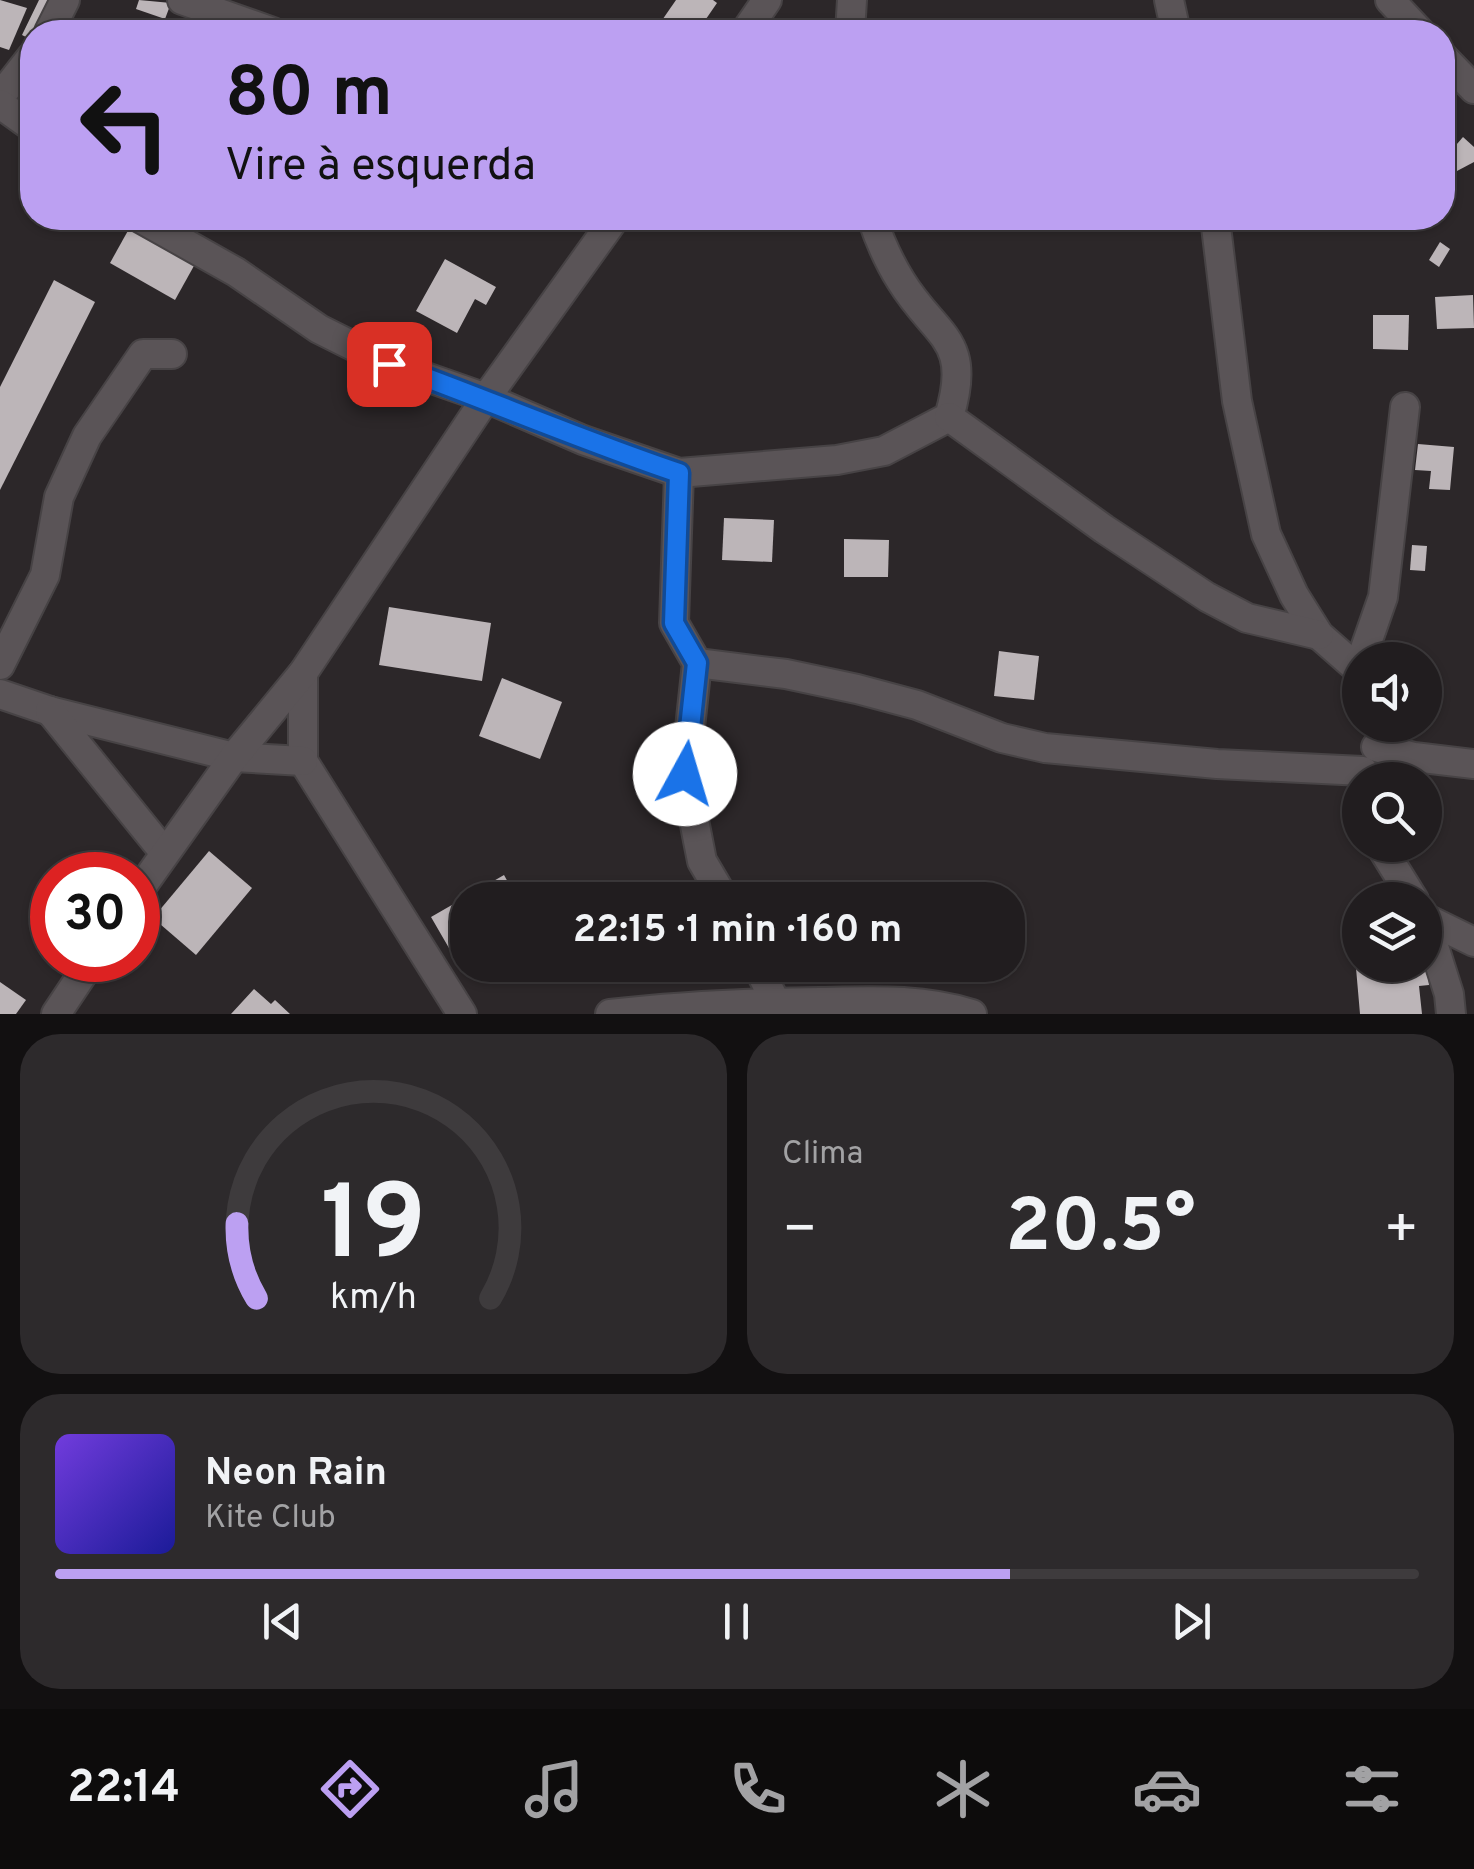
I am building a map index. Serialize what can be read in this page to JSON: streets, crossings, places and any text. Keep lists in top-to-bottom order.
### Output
{
  "page": {
    "turn": ["80 m", "Vire à esquerda"],
    "limit": "30",
    "trip": "22:15 · 1 min · 160 m",
    "tile": "Clima",
    "heat": ["−", "20.5°", "+"],
    "song": ["Neon Rain", "Kite Club"],
    "tabs": "22:14",
    "gauge": ["19", "km/h"]
  }
}
